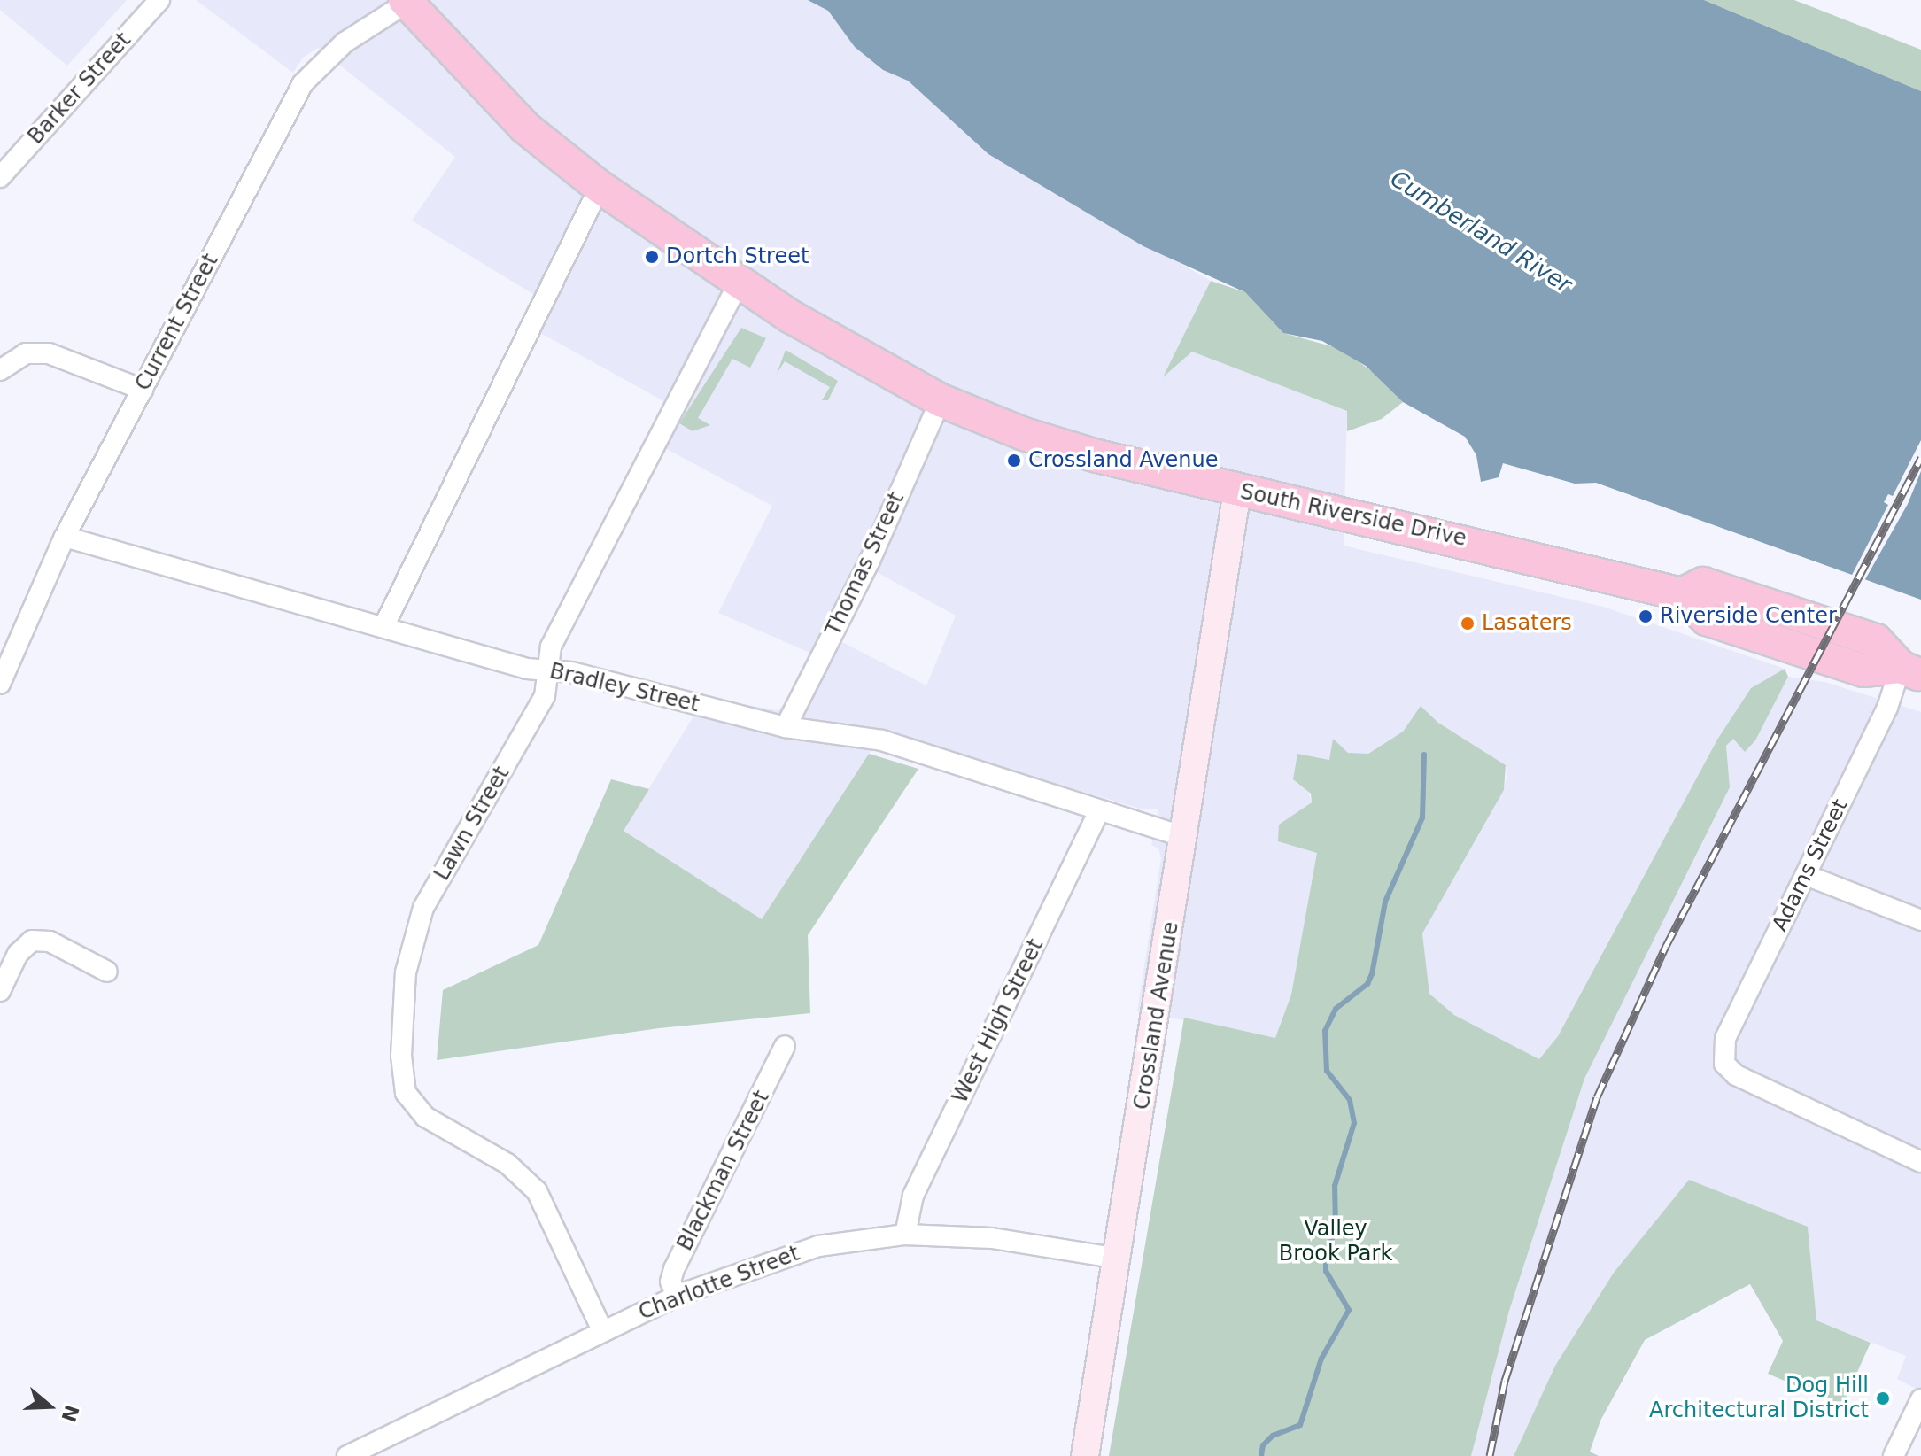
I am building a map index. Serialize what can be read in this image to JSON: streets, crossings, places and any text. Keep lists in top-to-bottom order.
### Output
{
  "streets": {
    "highway": ["South Riverside Drive"],
    "main road": ["Crossland Avenue"],
    "street": [
      "Barker Street",
      "Current Street",
      "Thomas Street",
      "Bradley Street",
      "Lawn Street",
      "Adams Street",
      "West High Street",
      "Blackman Street",
      "Charlotte Street"
    ]
  },
  "crossings": [
    ["Current Street", "South Riverside Drive"],
    ["Current Street", "Bradley Street"],
    ["South Riverside Drive", "Thomas Street"],
    ["South Riverside Drive", "Lawn Street"],
    ["South Riverside Drive", "Adams Street"],
    ["South Riverside Drive", "Crossland Avenue"],
    ["Thomas Street", "Bradley Street"],
    ["Bradley Street", "Lawn Street"],
    ["Bradley Street", "Crossland Avenue"],
    ["Bradley Street", "West High Street"],
    ["Lawn Street", "Charlotte Street"],
    ["Crossland Avenue", "Charlotte Street"],
    ["West High Street", "Charlotte Street"],
    ["Blackman Street", "Charlotte Street"]
  ],
  "water": ["Cumberland River"],
  "parks": ["Valley Brook Park"],
  "places": [
    "Dortch Street",
    "Crossland Avenue",
    "Riverside Center",
    "Lasaters",
    "Dog Hill Architectural District"
  ],
  "north": "right"
}
